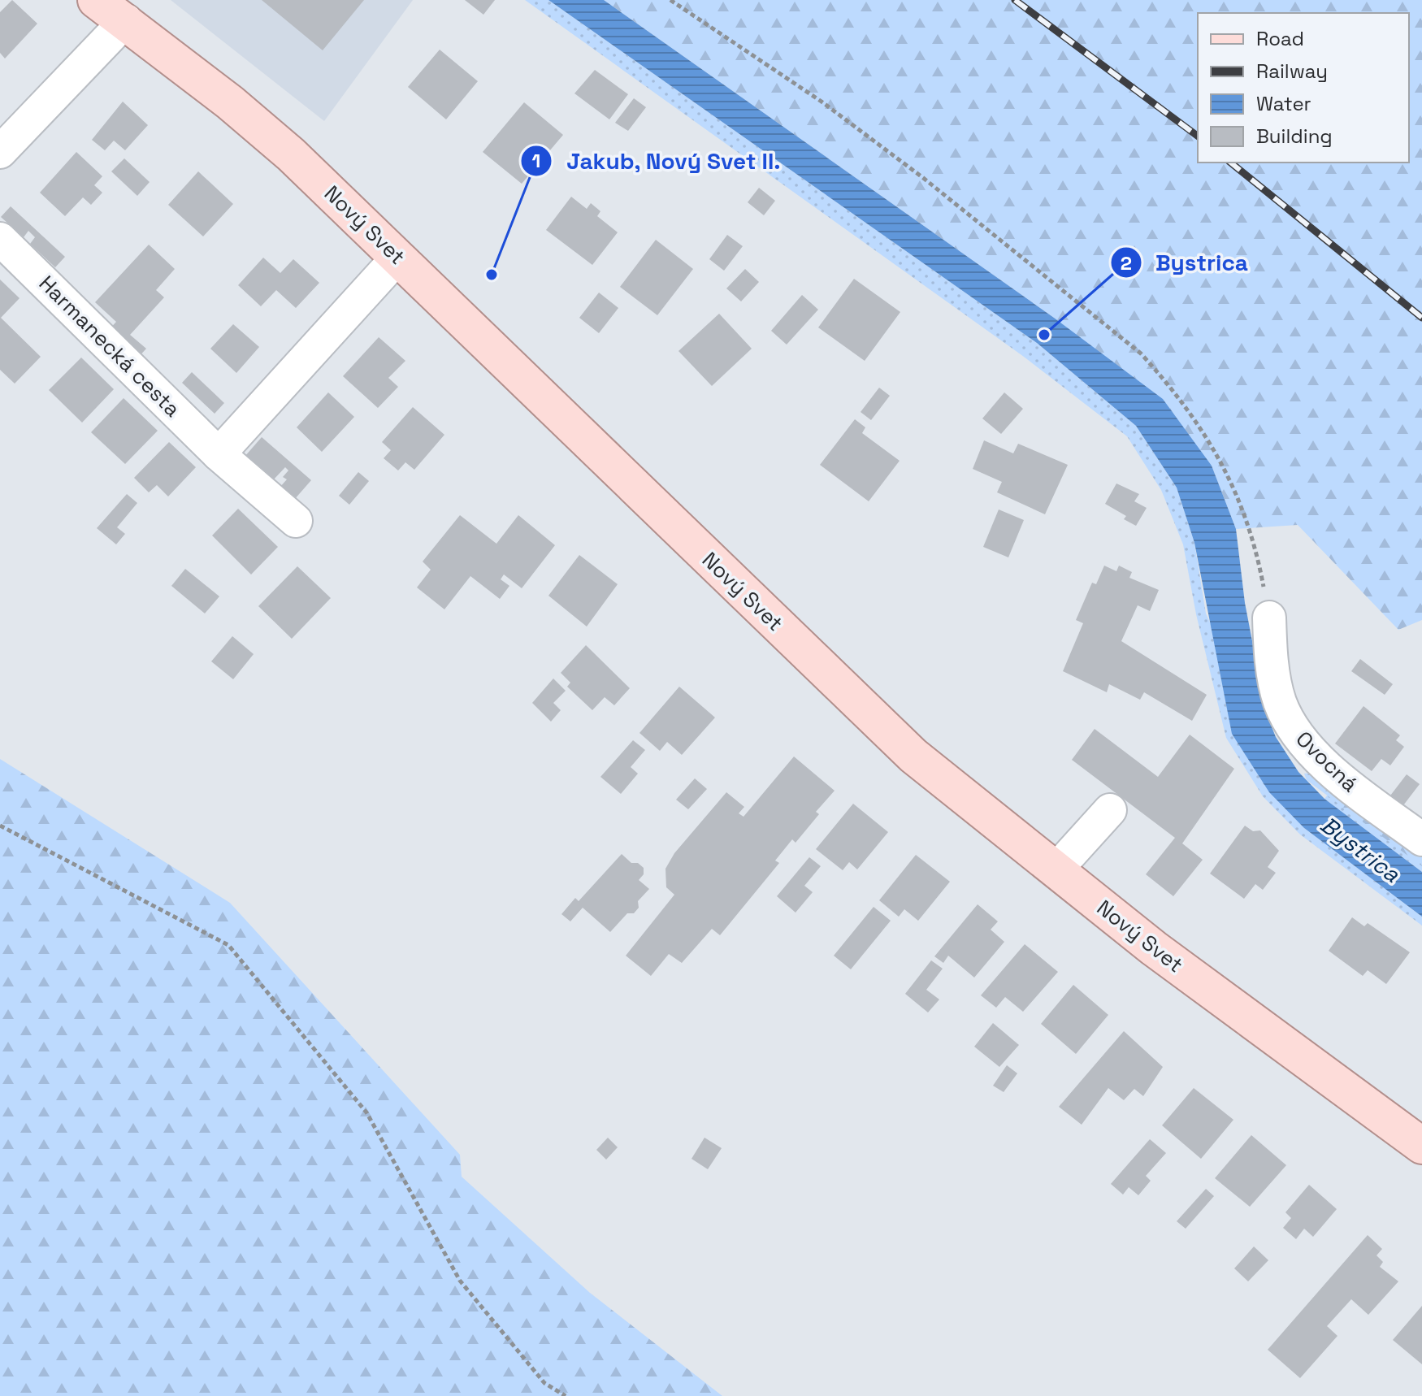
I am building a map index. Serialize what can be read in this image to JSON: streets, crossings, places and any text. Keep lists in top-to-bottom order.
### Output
{
  "streets": {
    "main road": ["Nový Svet"],
    "street": ["Harmanecká cesta", "Ovocná"]
  },
  "water": ["Bystrica"],
  "places": ["Jakub, Nový Svet II.", "Bystrica"],
  "legend": [
    "Road",
    "Railway",
    "Water",
    "Building"
  ]
}
